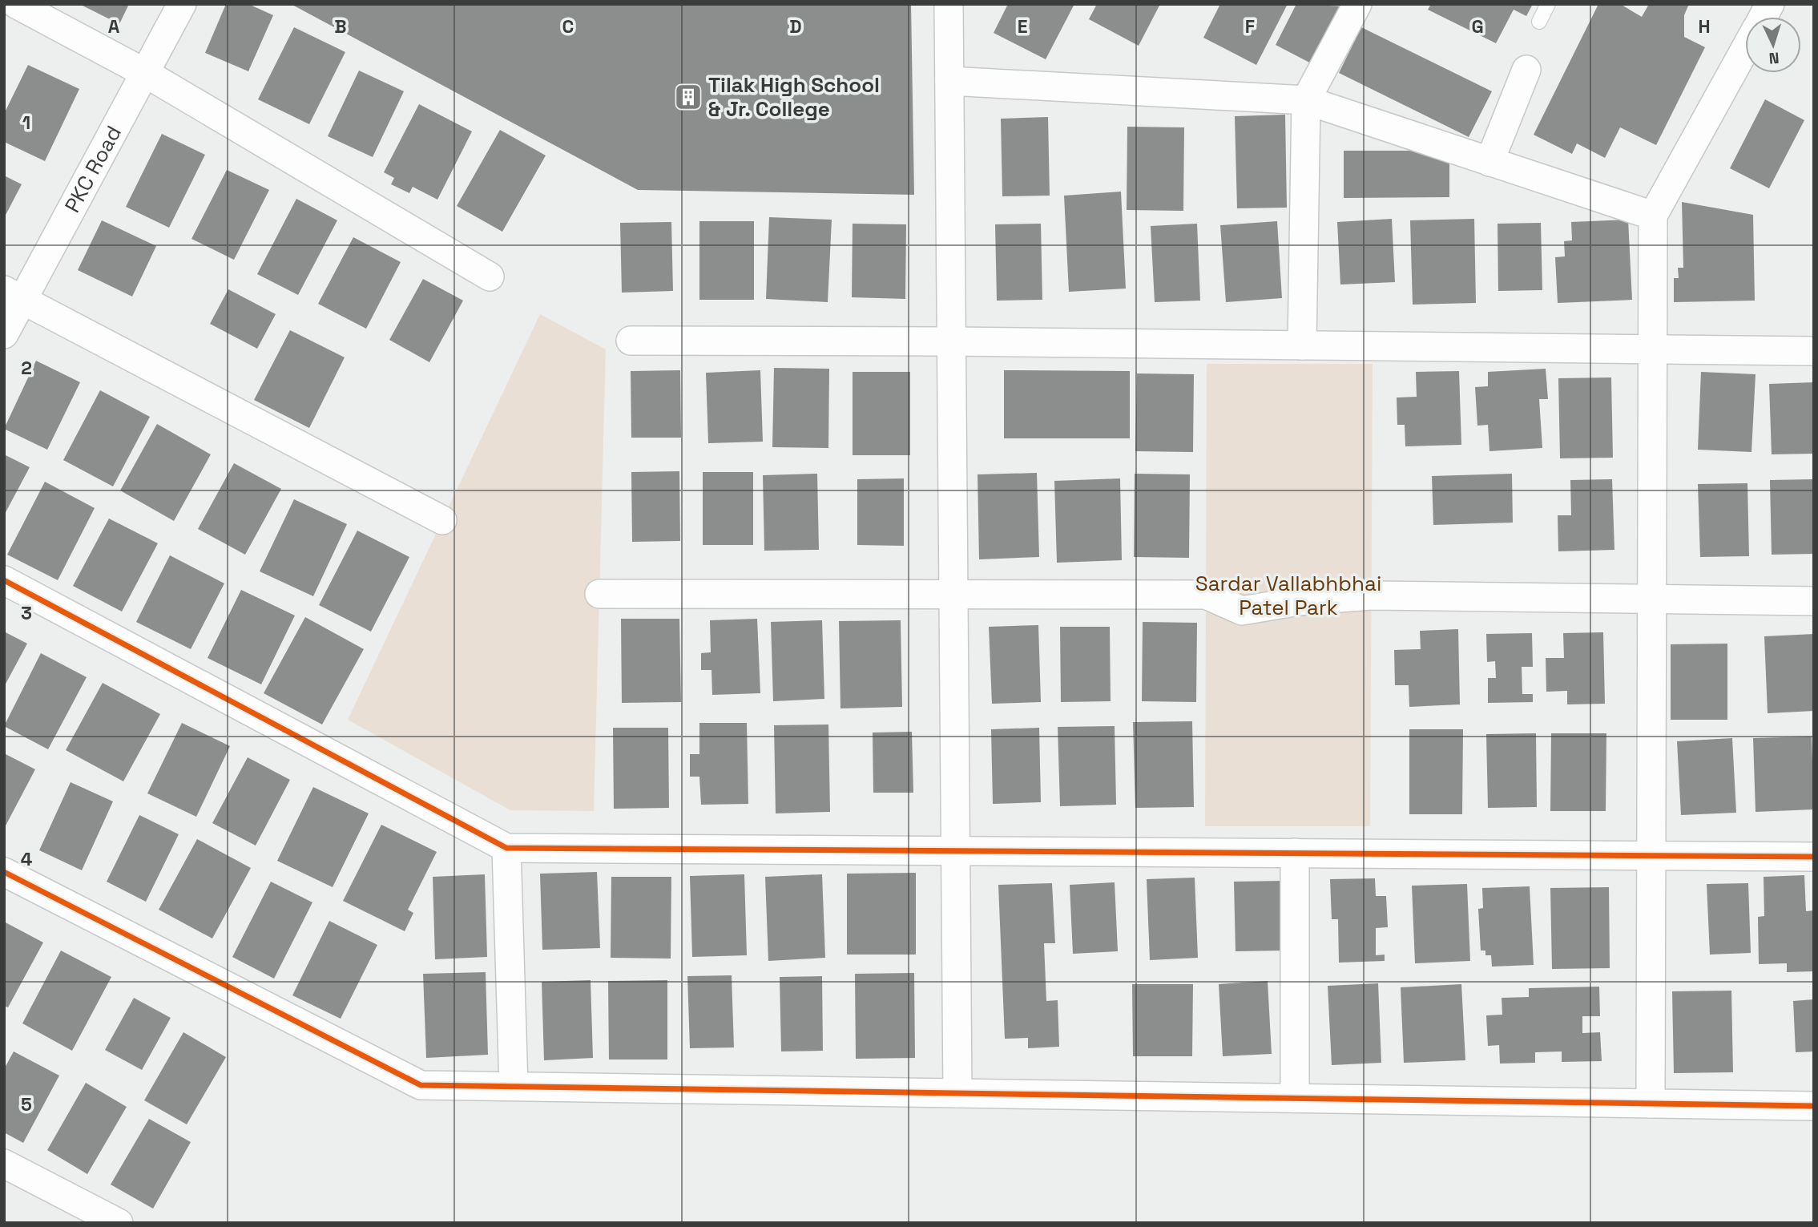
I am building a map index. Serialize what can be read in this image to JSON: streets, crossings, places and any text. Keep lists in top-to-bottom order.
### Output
{
  "streets": {
    "street": ["PKC Road"]
  },
  "parks": ["Sardar Vallabhbhai Patel Park"],
  "places": {
    "building": ["Tilak High School & Jr. College"]
  },
  "north": "bottom",
  "grid": {
    "columns": [
      "A",
      "B",
      "C",
      "D",
      "E",
      "F",
      "G",
      "H"
    ],
    "rows": [
      "1",
      "2",
      "3",
      "4",
      "5"
    ]
  }
}
